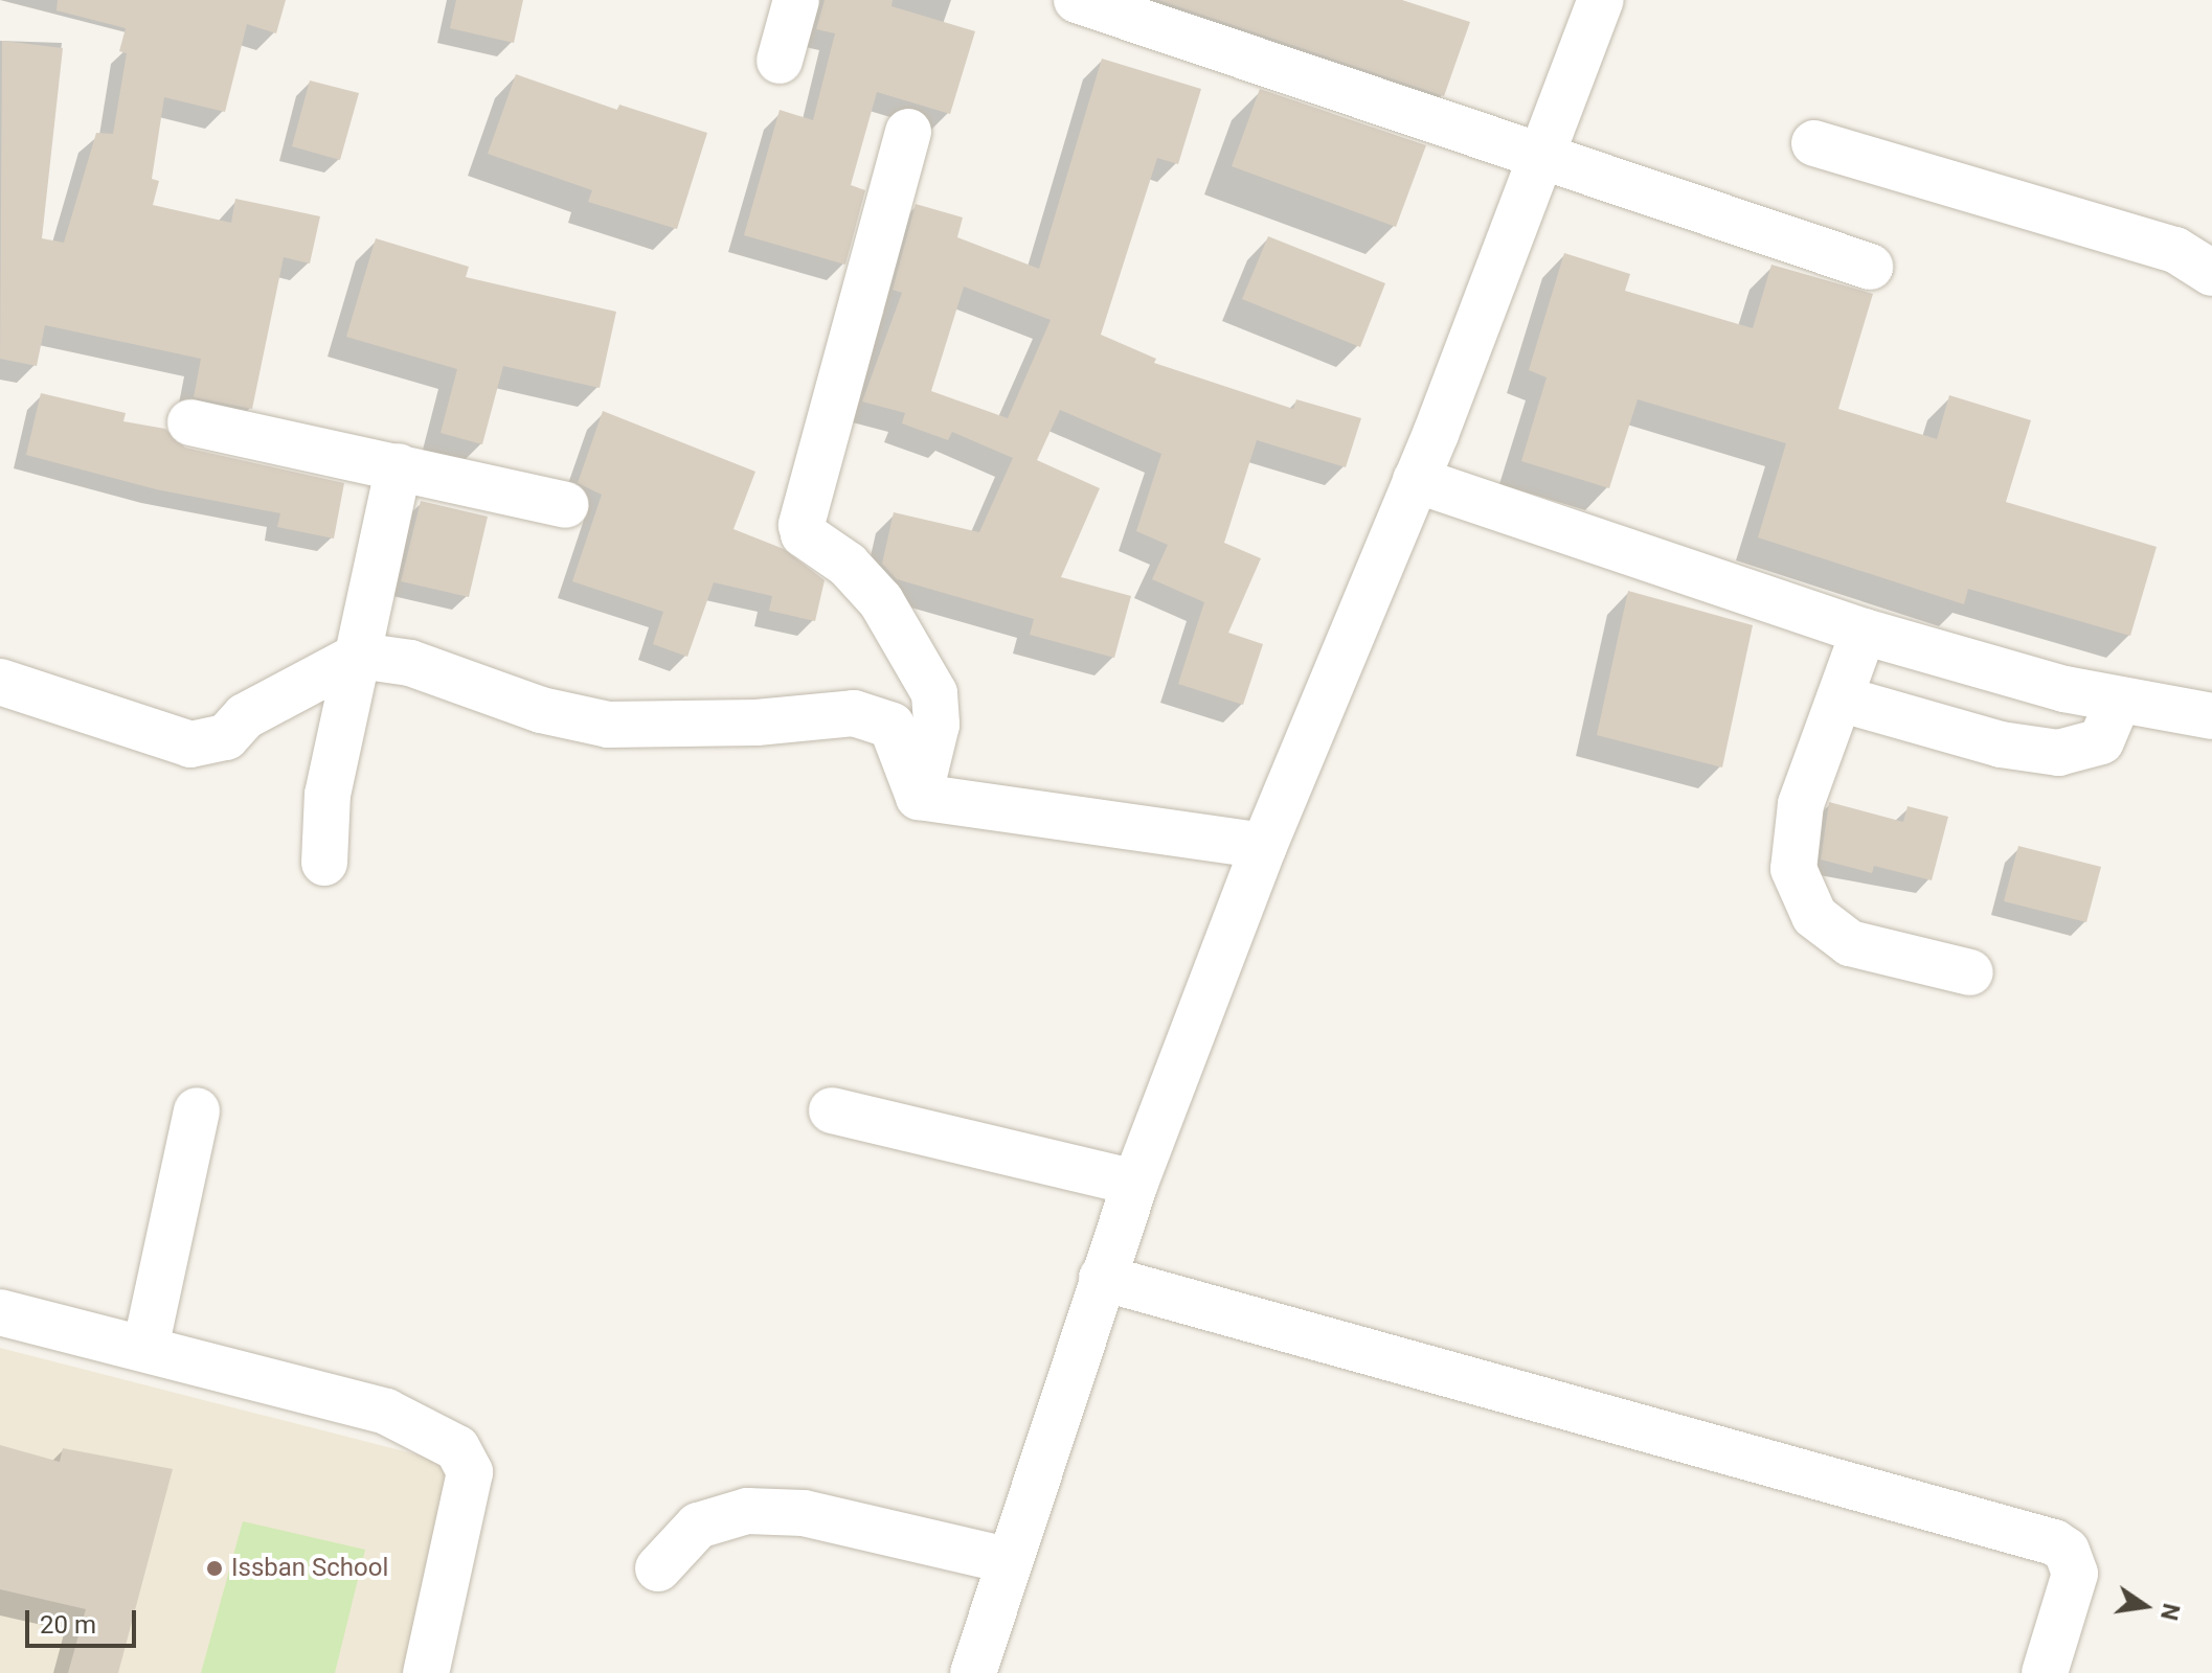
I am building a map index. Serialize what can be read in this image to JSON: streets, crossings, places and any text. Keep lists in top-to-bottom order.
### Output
{
  "places": ["Issban School"],
  "scale_bar": "20 m",
  "north": "right"
}
